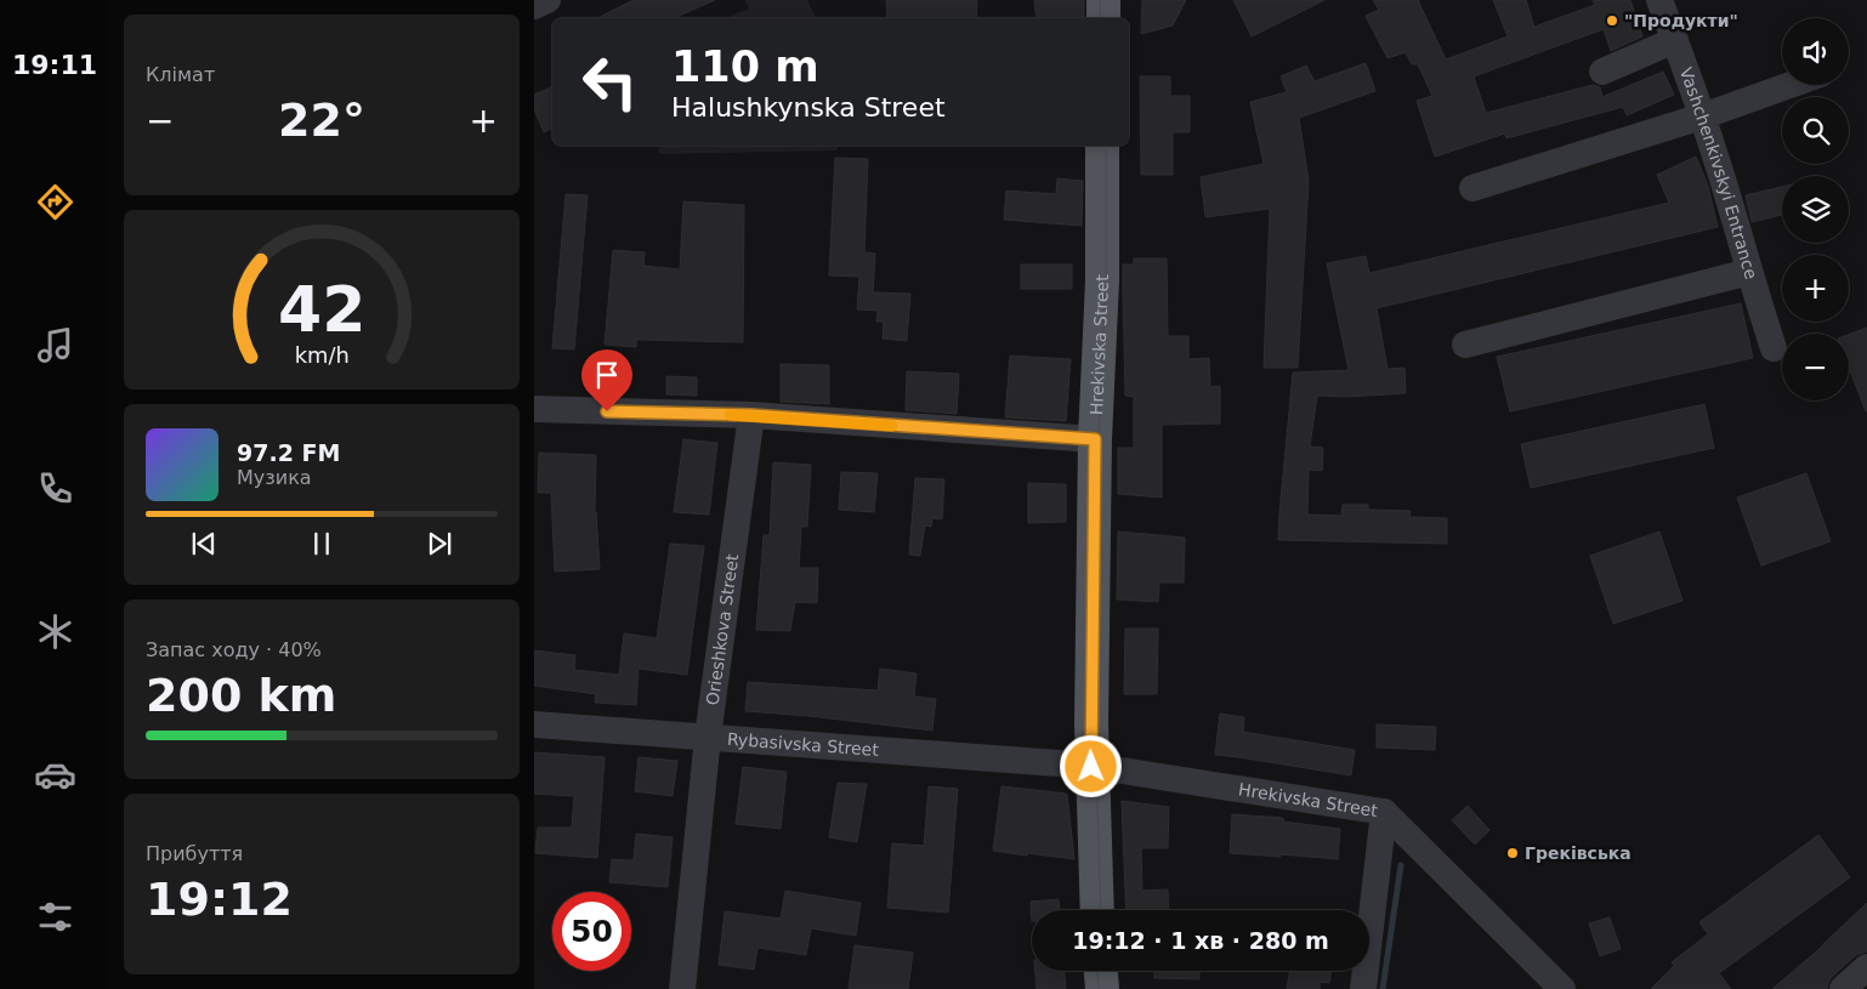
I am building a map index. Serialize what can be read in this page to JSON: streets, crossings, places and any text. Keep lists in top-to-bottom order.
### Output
{
  "streets": {
    "main road": ["Hrekivska Street"],
    "street": ["Vashchenkivskyi Entrance", "Orieshkova Street", "Rybasivska Street"]
  },
  "crossings": [
    ["Hrekivska Street", "Rybasivska Street"],
    ["Orieshkova Street", "Rybasivska Street"]
  ],
  "places": ["\"Продукти\"", "Греківська"],
  "page": {
    "tabs": "19:11",
    "tile": [
      "Клімат",
      ["Запас ходу · 40%", "200 km"],
      ["Прибуття", "19:12"]
    ],
    "map_buttons": ["+", "−"],
    "turn": ["110 m", "Halushkynska Street"],
    "heat": ["−", "22°", "+"],
    "song": ["97.2 FM", "Музика"],
    "limit": "50",
    "trip": "19:12 · 1 хв · 280 m",
    "gauge": ["42", "km/h"]
  }
}
